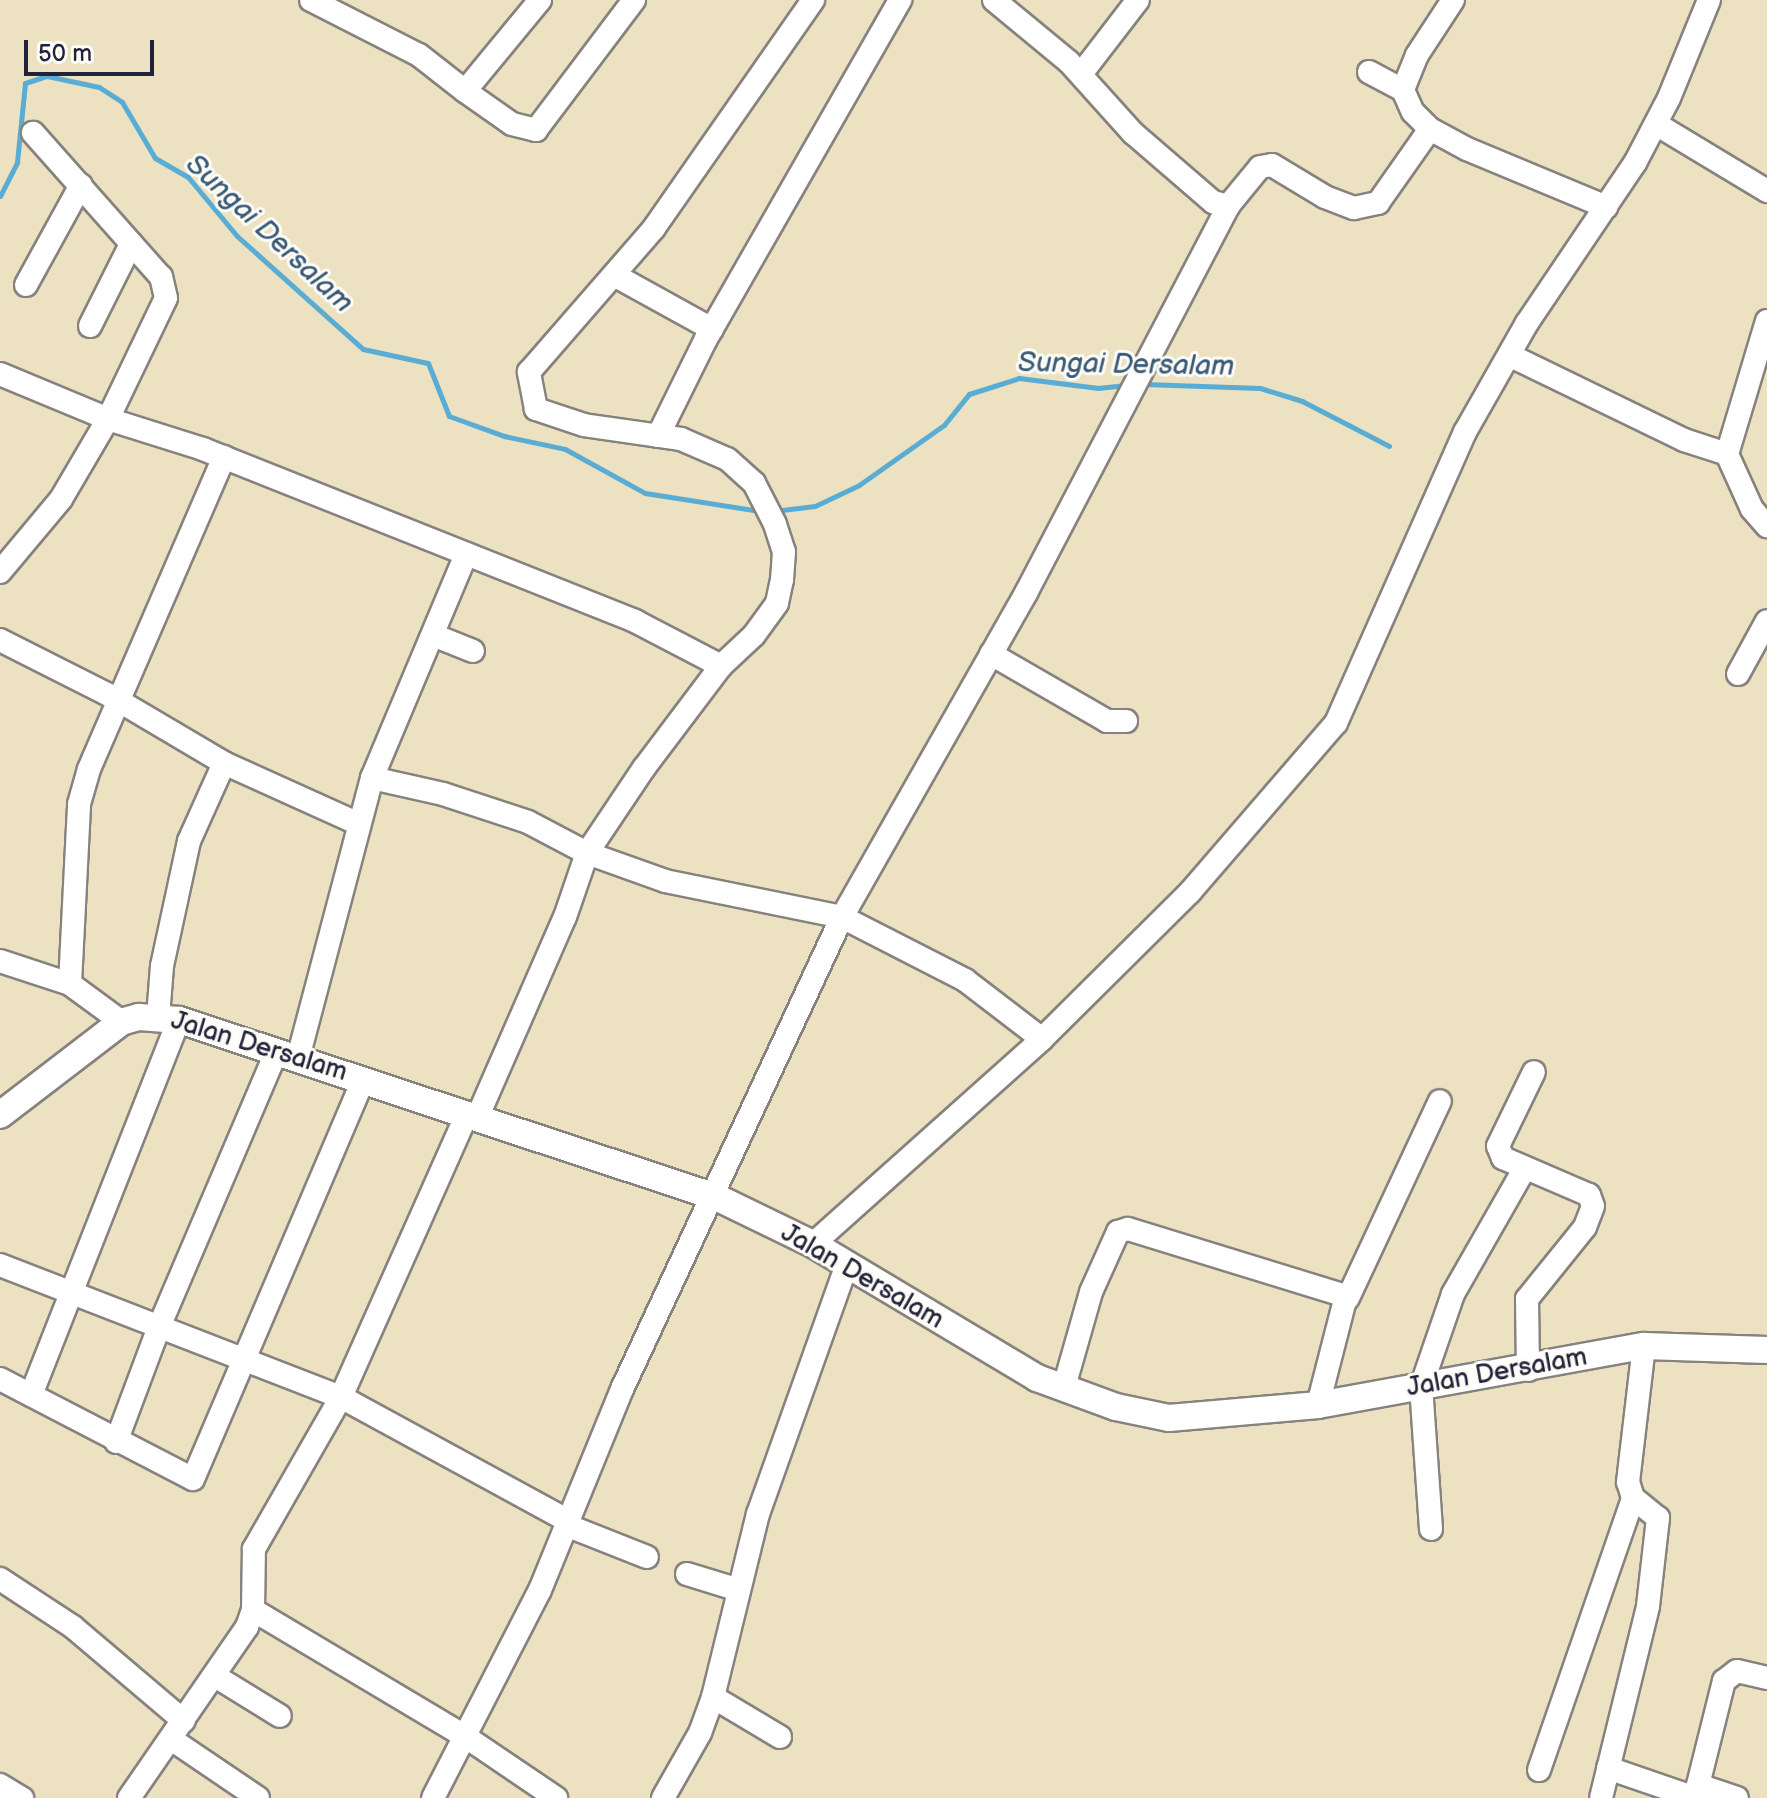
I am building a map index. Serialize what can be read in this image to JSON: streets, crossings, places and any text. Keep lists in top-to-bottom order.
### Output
{
  "streets": {
    "main road": ["Jalan Dersalam"]
  },
  "water": ["Sungai Dersalam"],
  "scale_bar": "50 m"
}
